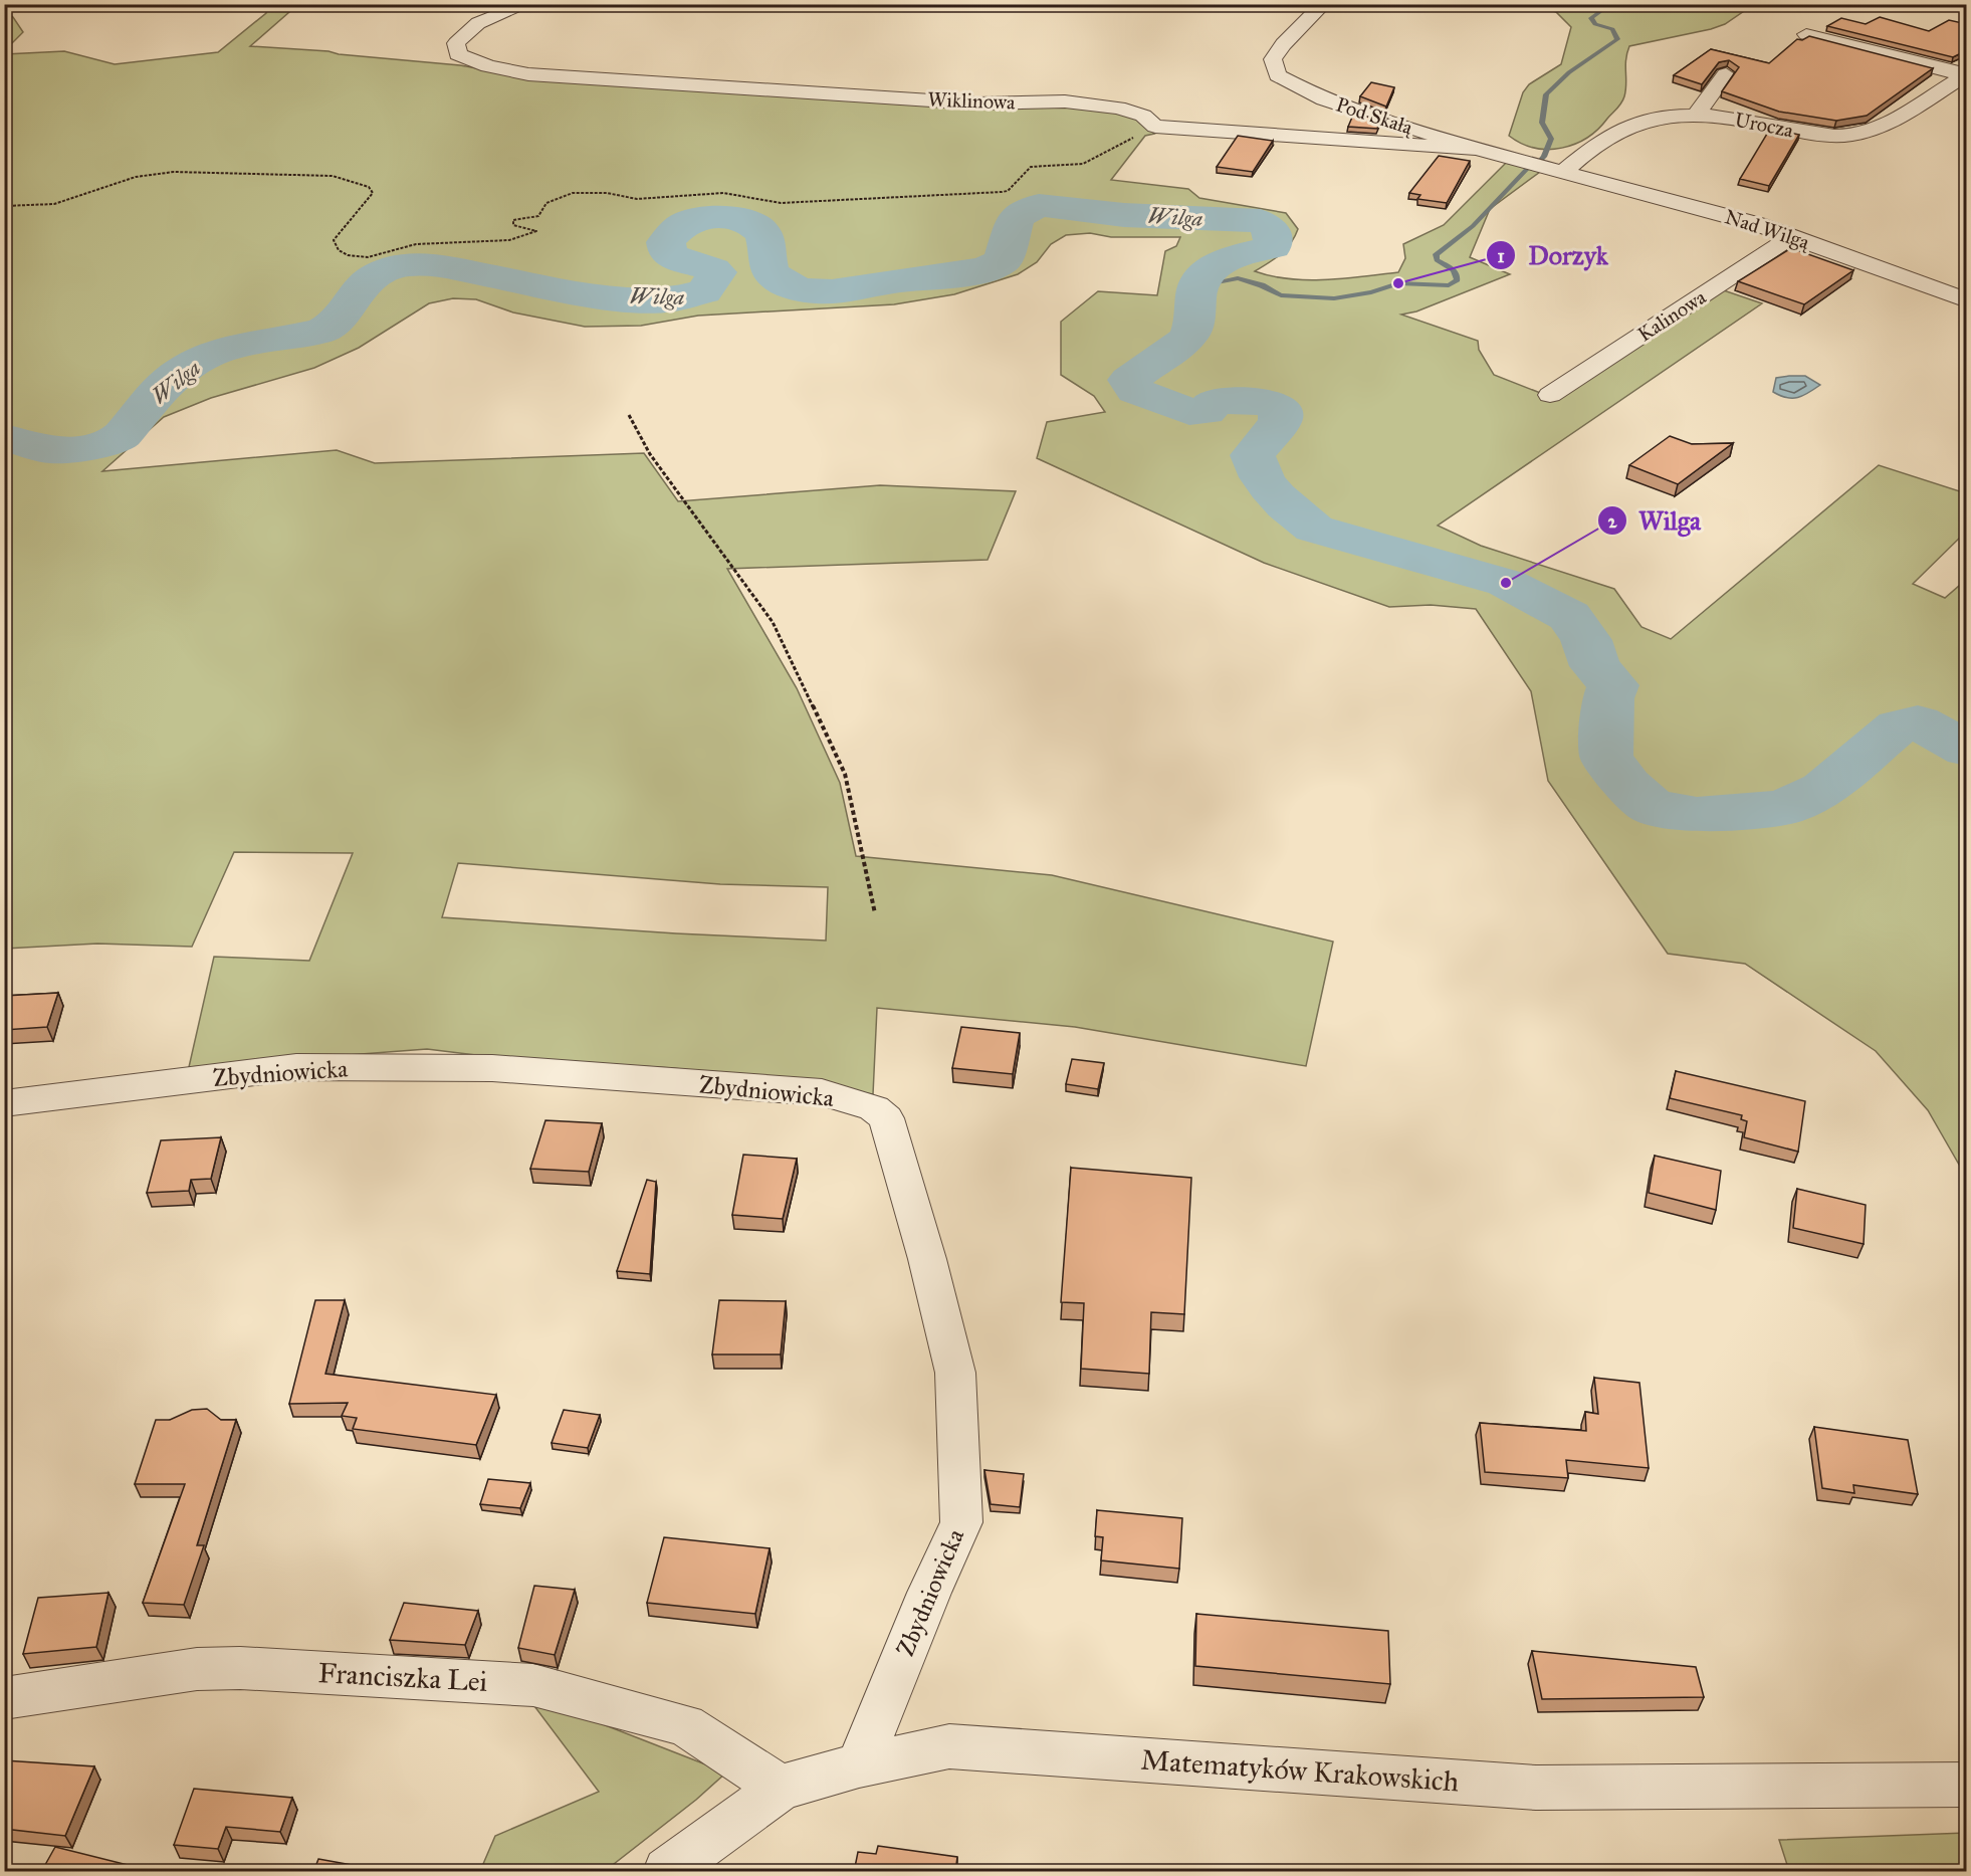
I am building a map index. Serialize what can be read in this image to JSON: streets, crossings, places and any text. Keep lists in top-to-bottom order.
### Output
{
  "streets": {
    "street": [
      "Wiklinowa",
      "Pod Skałą",
      "Urocza",
      "Nad Wilgą",
      "Kalinowa",
      "Zbydniowicka",
      "Franciszka Lei",
      "Matematyków Krakowskich"
    ]
  },
  "crossings": [
    ["Wiklinowa", "Pod Skałą"],
    ["Pod Skałą", "Urocza"],
    ["Pod Skałą", "Nad Wilgą"],
    ["Urocza", "Nad Wilgą"],
    ["Nad Wilgą", "Kalinowa"],
    ["Zbydniowicka", "Matematyków Krakowskich"],
    ["Franciszka Lei", "Matematyków Krakowskich"]
  ],
  "water": ["Wilga"],
  "places": ["Dorzyk", "Wilga"]
}
